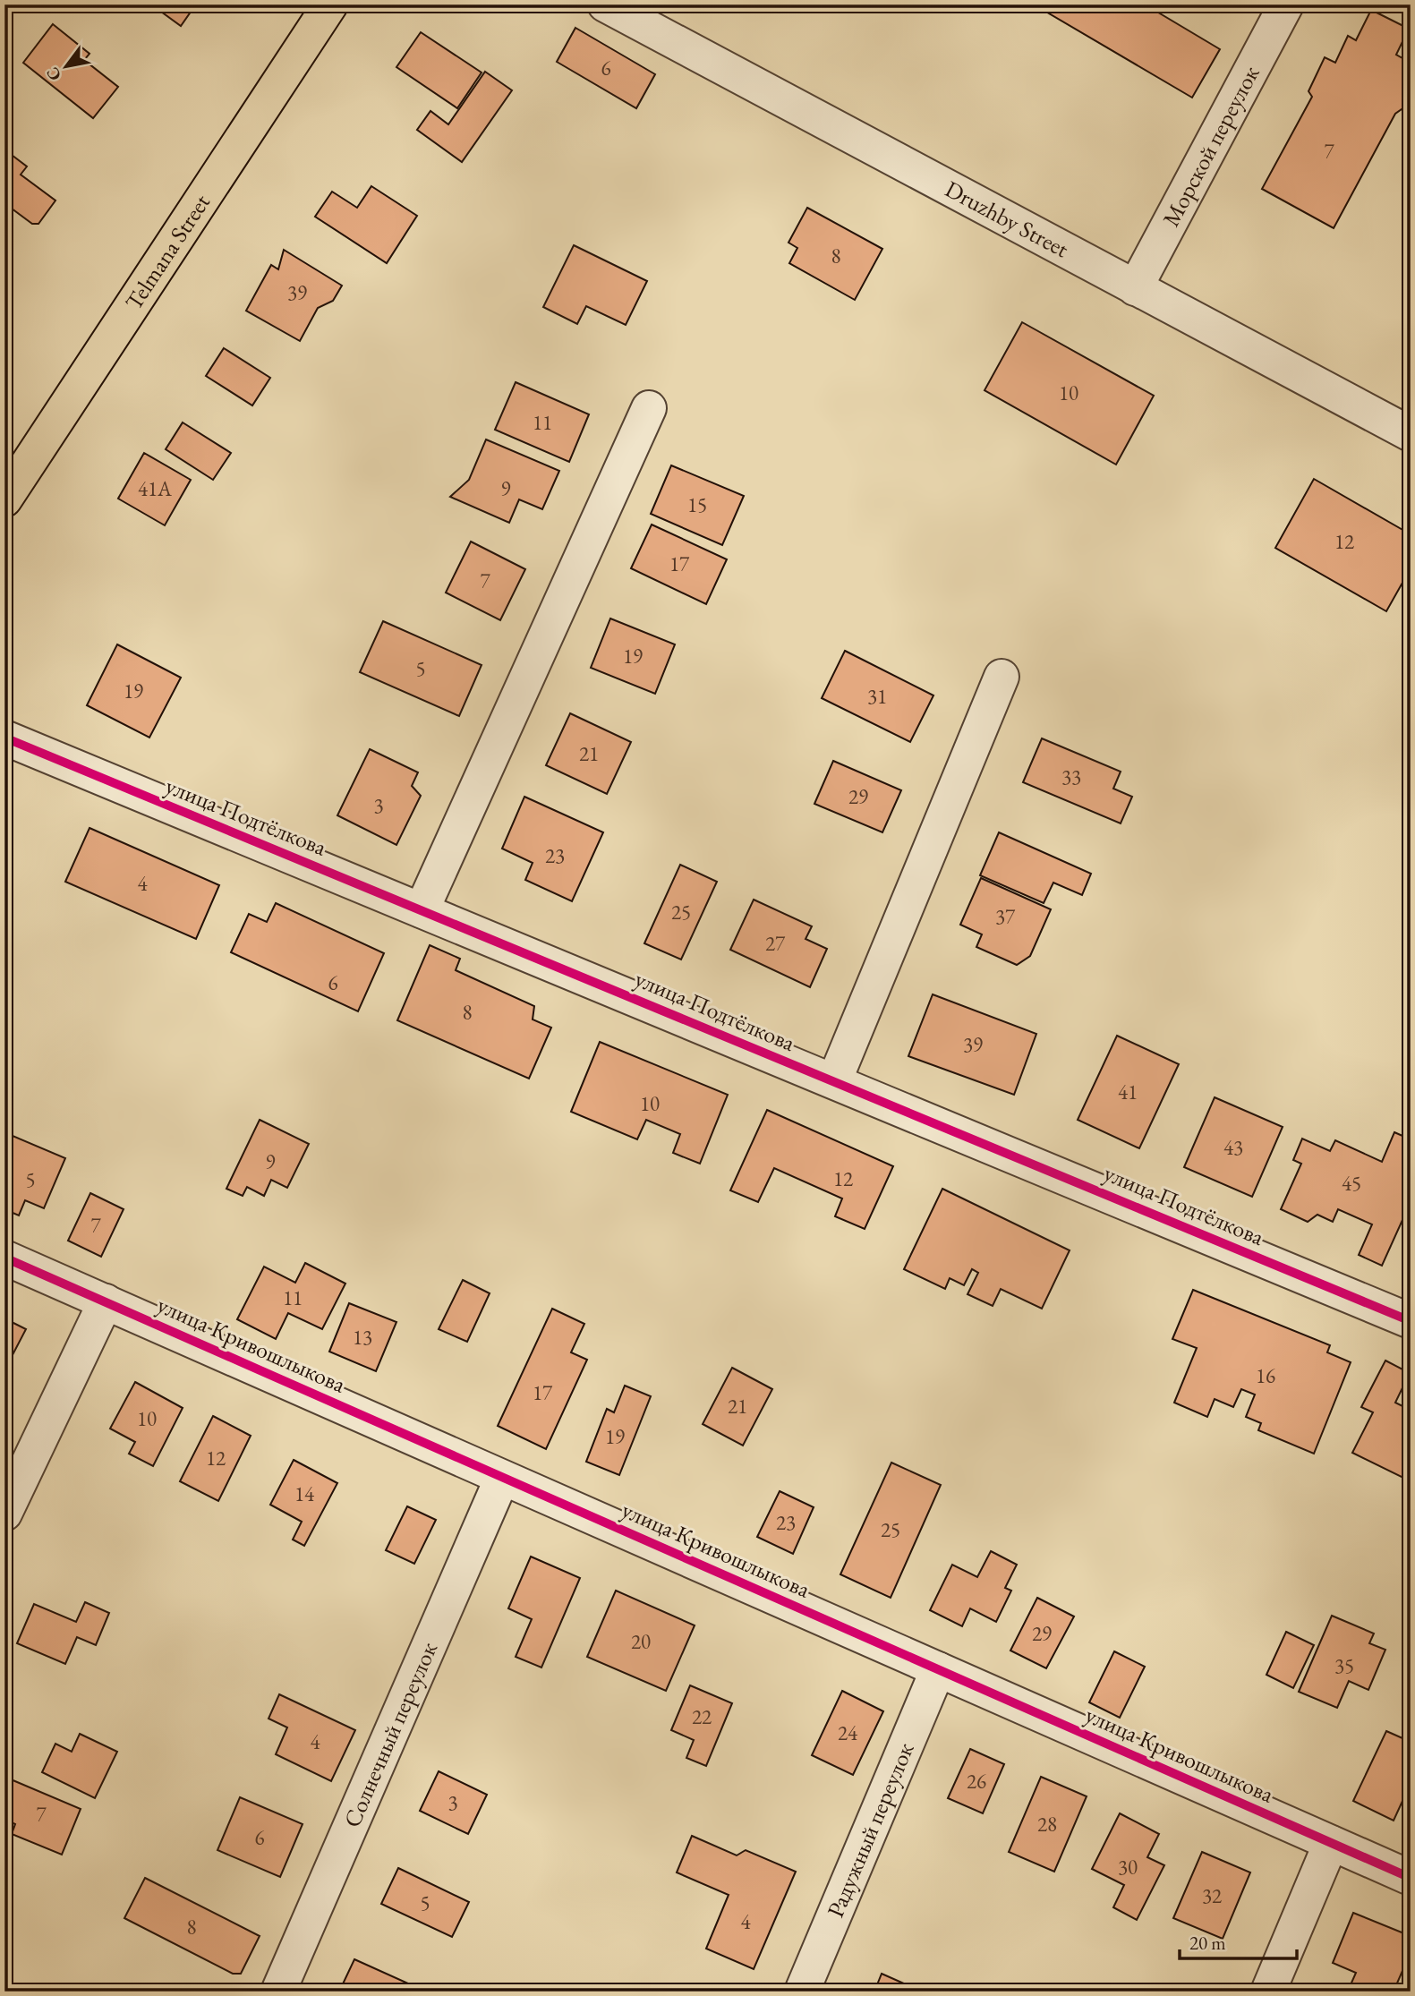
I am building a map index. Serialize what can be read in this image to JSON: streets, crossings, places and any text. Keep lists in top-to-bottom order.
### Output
{
  "streets": {
    "main road": ["Telmana Street"],
    "street": [
      "Морской переулок",
      "Druzhby Street",
      "улица Подтёлкова",
      "улица Кривошлыкова",
      "Солнечный переулок",
      "Радужный переулок"
    ]
  },
  "crossings": [
    ["Морской переулок", "Druzhby Street"],
    ["улица Кривошлыкова", "Солнечный переулок"],
    ["улица Кривошлыкова", "Радужный переулок"]
  ],
  "house_numbers": [
    "6",
    "7",
    "8",
    "39",
    "10",
    "11",
    "41А",
    "9",
    "15",
    "12",
    "17",
    "7",
    "19",
    "5",
    "19",
    "31",
    "21",
    "33",
    "29",
    "3",
    "23",
    "4",
    "25",
    "37",
    "27",
    "6",
    "8",
    "39",
    "41",
    "10",
    "43",
    "9",
    "12",
    "5",
    "45",
    "7",
    "11",
    "13",
    "16",
    "17",
    "21",
    "10",
    "19",
    "12",
    "14",
    "23",
    "25",
    "29",
    "20",
    "35",
    "22",
    "24",
    "4",
    "26",
    "3",
    "7",
    "28",
    "6",
    "30",
    "32",
    "5",
    "4",
    "8"
  ],
  "scale_bar": "20 m",
  "north": "bottom left"
}
